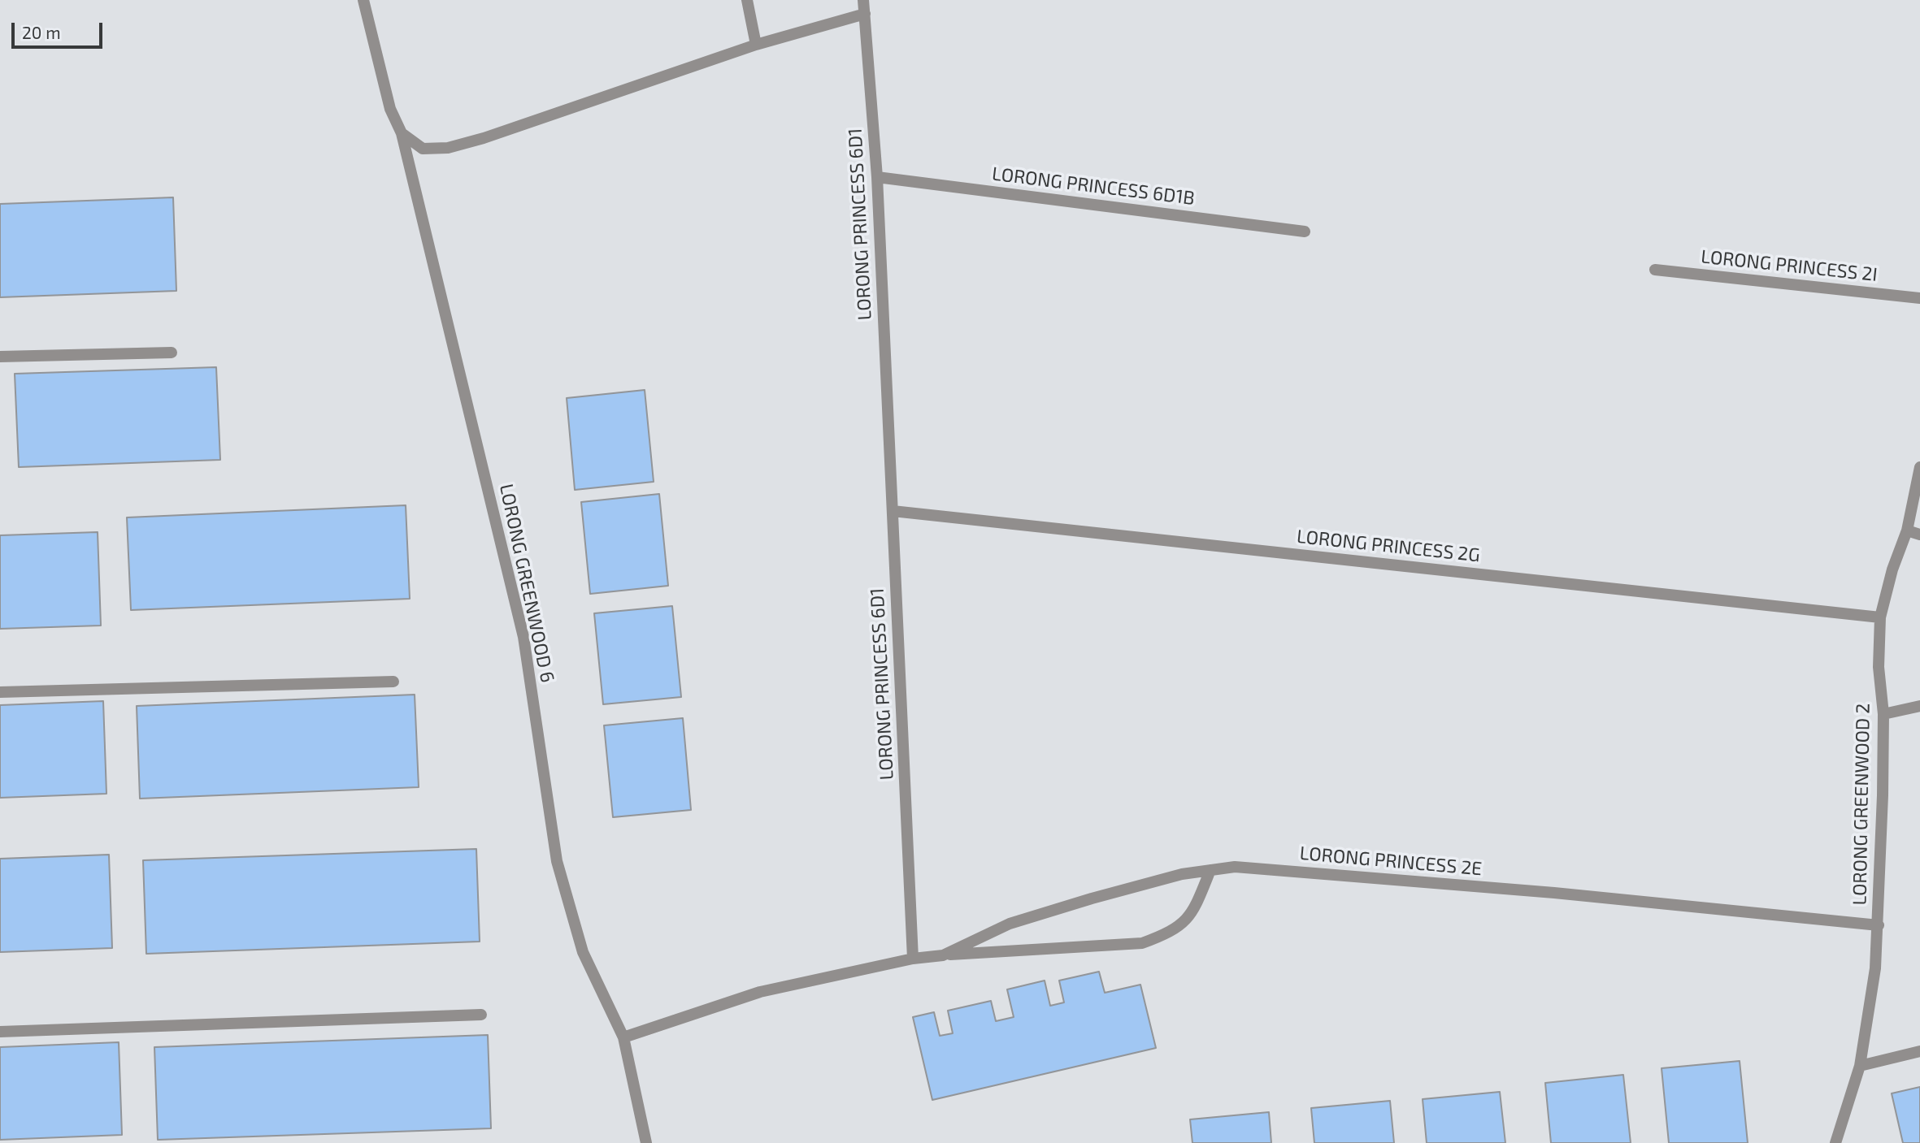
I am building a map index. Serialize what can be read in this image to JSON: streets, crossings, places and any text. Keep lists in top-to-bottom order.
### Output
{
  "streets": {
    "street": [
      "LORONG PRINCESS 6D1B",
      "LORONG PRINCESS 6D1",
      "LORONG PRINCESS 2I",
      "LORONG PRINCESS 2G",
      "LORONG GREENWOOD 6",
      "LORONG GREENWOOD 2",
      "LORONG PRINCESS 2E"
    ]
  },
  "crossings": [
    ["LORONG PRINCESS 6D1B", "LORONG PRINCESS 6D1"],
    ["LORONG PRINCESS 6D1", "LORONG PRINCESS 2G"],
    ["LORONG PRINCESS 6D1", "LORONG PRINCESS 2E"],
    ["LORONG PRINCESS 2G", "LORONG GREENWOOD 2"],
    ["LORONG GREENWOOD 2", "LORONG PRINCESS 2E"]
  ],
  "scale_bar": "20 m"
}
